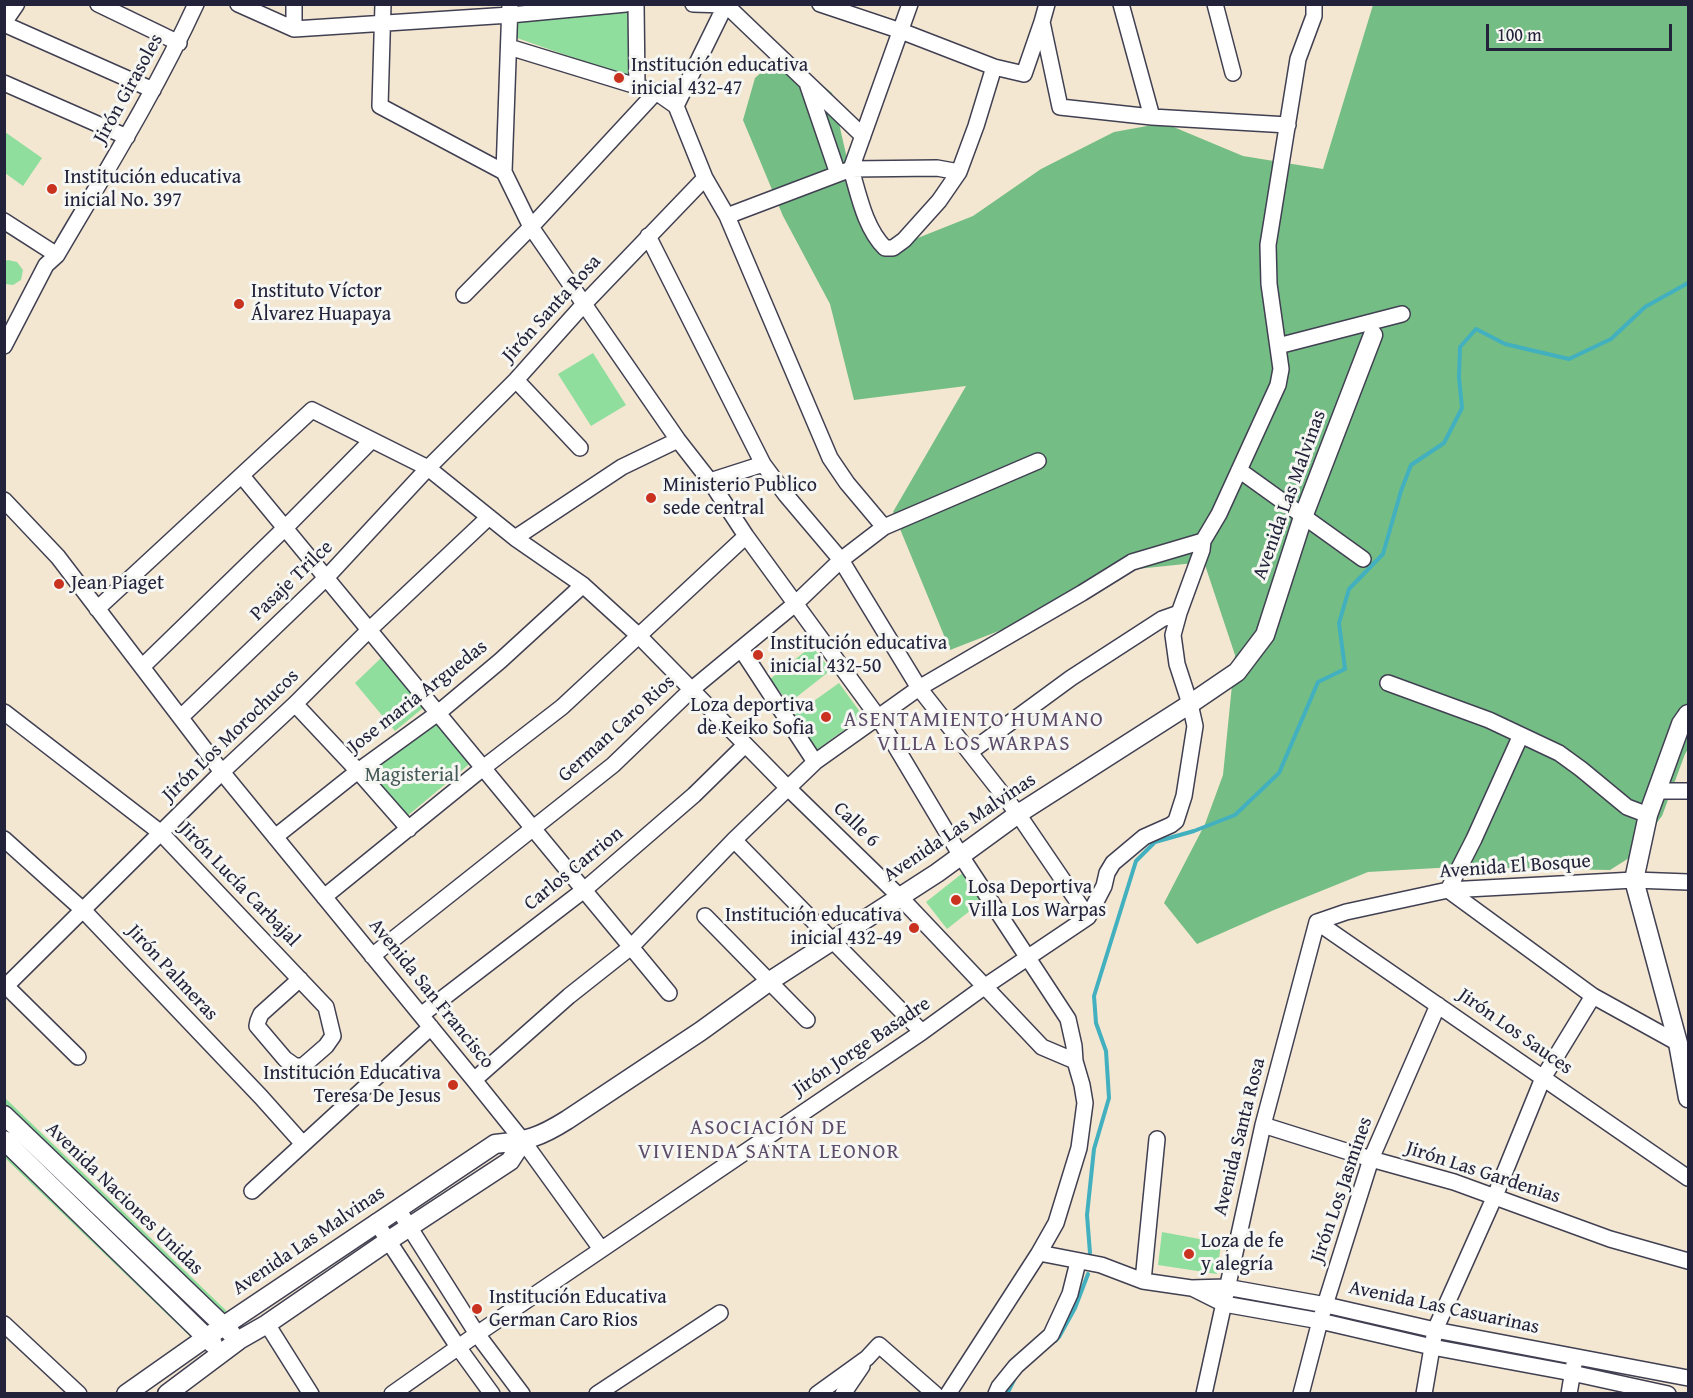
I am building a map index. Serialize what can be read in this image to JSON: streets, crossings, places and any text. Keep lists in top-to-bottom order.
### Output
{
  "streets": {
    "street": [
      "Jirón Girasoles",
      "Jirón Santa Rosa",
      "Avenida Las Malvinas",
      "Pasaje Trilce",
      "Jose maria Arguedas",
      "German Caro Rios",
      "Jirón Los Morochucos",
      "Calle 6",
      "Avenida El Bosque",
      "Carlos Carrion",
      "Jirón Lucía Carbajal",
      "Jirón Palmeras",
      "Avenida San Francisco",
      "Jirón Los Sauces",
      "Jirón Jorge Basadre",
      "Avenida Santa Rosa",
      "Jirón Las Gardenias",
      "Jirón Los Jasmines",
      "Avenida Naciones Unidas",
      "Avenida Las Casuarinas"
    ]
  },
  "crossings": [
    ["Jirón Santa Rosa", "Pasaje Trilce"],
    ["Jirón Santa Rosa", "Calle 6"],
    ["Avenida Las Malvinas", "Calle 6"],
    ["Avenida Las Malvinas", "Avenida San Francisco"],
    ["Avenida Las Malvinas", "Avenida Naciones Unidas"],
    ["Pasaje Trilce", "Calle 6"],
    ["Pasaje Trilce", "Avenida San Francisco"],
    ["Jose maria Arguedas", "Calle 6"],
    ["Jose maria Arguedas", "Avenida San Francisco"],
    ["German Caro Rios", "Calle 6"],
    ["German Caro Rios", "Avenida San Francisco"],
    ["Jirón Los Morochucos", "Calle 6"],
    ["Jirón Los Morochucos", "Jirón Lucía Carbajal"],
    ["Jirón Los Morochucos", "Jirón Palmeras"],
    ["Jirón Los Morochucos", "Avenida San Francisco"],
    ["Calle 6", "Carlos Carrion"],
    ["Calle 6", "Jirón Jorge Basadre"],
    ["Avenida El Bosque", "Jirón Los Sauces"],
    ["Avenida El Bosque", "Avenida Santa Rosa"],
    ["Carlos Carrion", "Jirón Palmeras"],
    ["Carlos Carrion", "Avenida San Francisco"],
    ["Avenida San Francisco", "Jirón Jorge Basadre"],
    ["Jirón Los Sauces", "Avenida Santa Rosa"],
    ["Jirón Los Sauces", "Jirón Los Jasmines"],
    ["Avenida Santa Rosa", "Jirón Las Gardenias"],
    ["Avenida Santa Rosa", "Avenida Las Casuarinas"],
    ["Jirón Las Gardenias", "Jirón Los Jasmines"],
    ["Jirón Los Jasmines", "Avenida Las Casuarinas"]
  ],
  "districts": ["ASENTAMIENTO HUMANO VILLA LOS WARPAS", "ASOCIACIÓN DE VIVIENDA SANTA LEONOR"],
  "parks": ["Magisterial"],
  "places": [
    "Institución educativa inicial 432-47",
    "Institución educativa inicial No. 397",
    "Instituto Víctor Álvarez Huapaya",
    "Ministerio Publico sede central",
    "Jean Piaget",
    "Institución educativa inicial 432-50",
    "Loza deportiva de Keiko Sofia",
    "Losa Deportiva Villa Los Warpas",
    "Institución educativa inicial 432-49",
    "Institución Educativa Teresa De Jesus",
    "Loza de fe y alegría",
    "Institución Educativa German Caro Rios"
  ],
  "scale_bar": "100 m"
}
